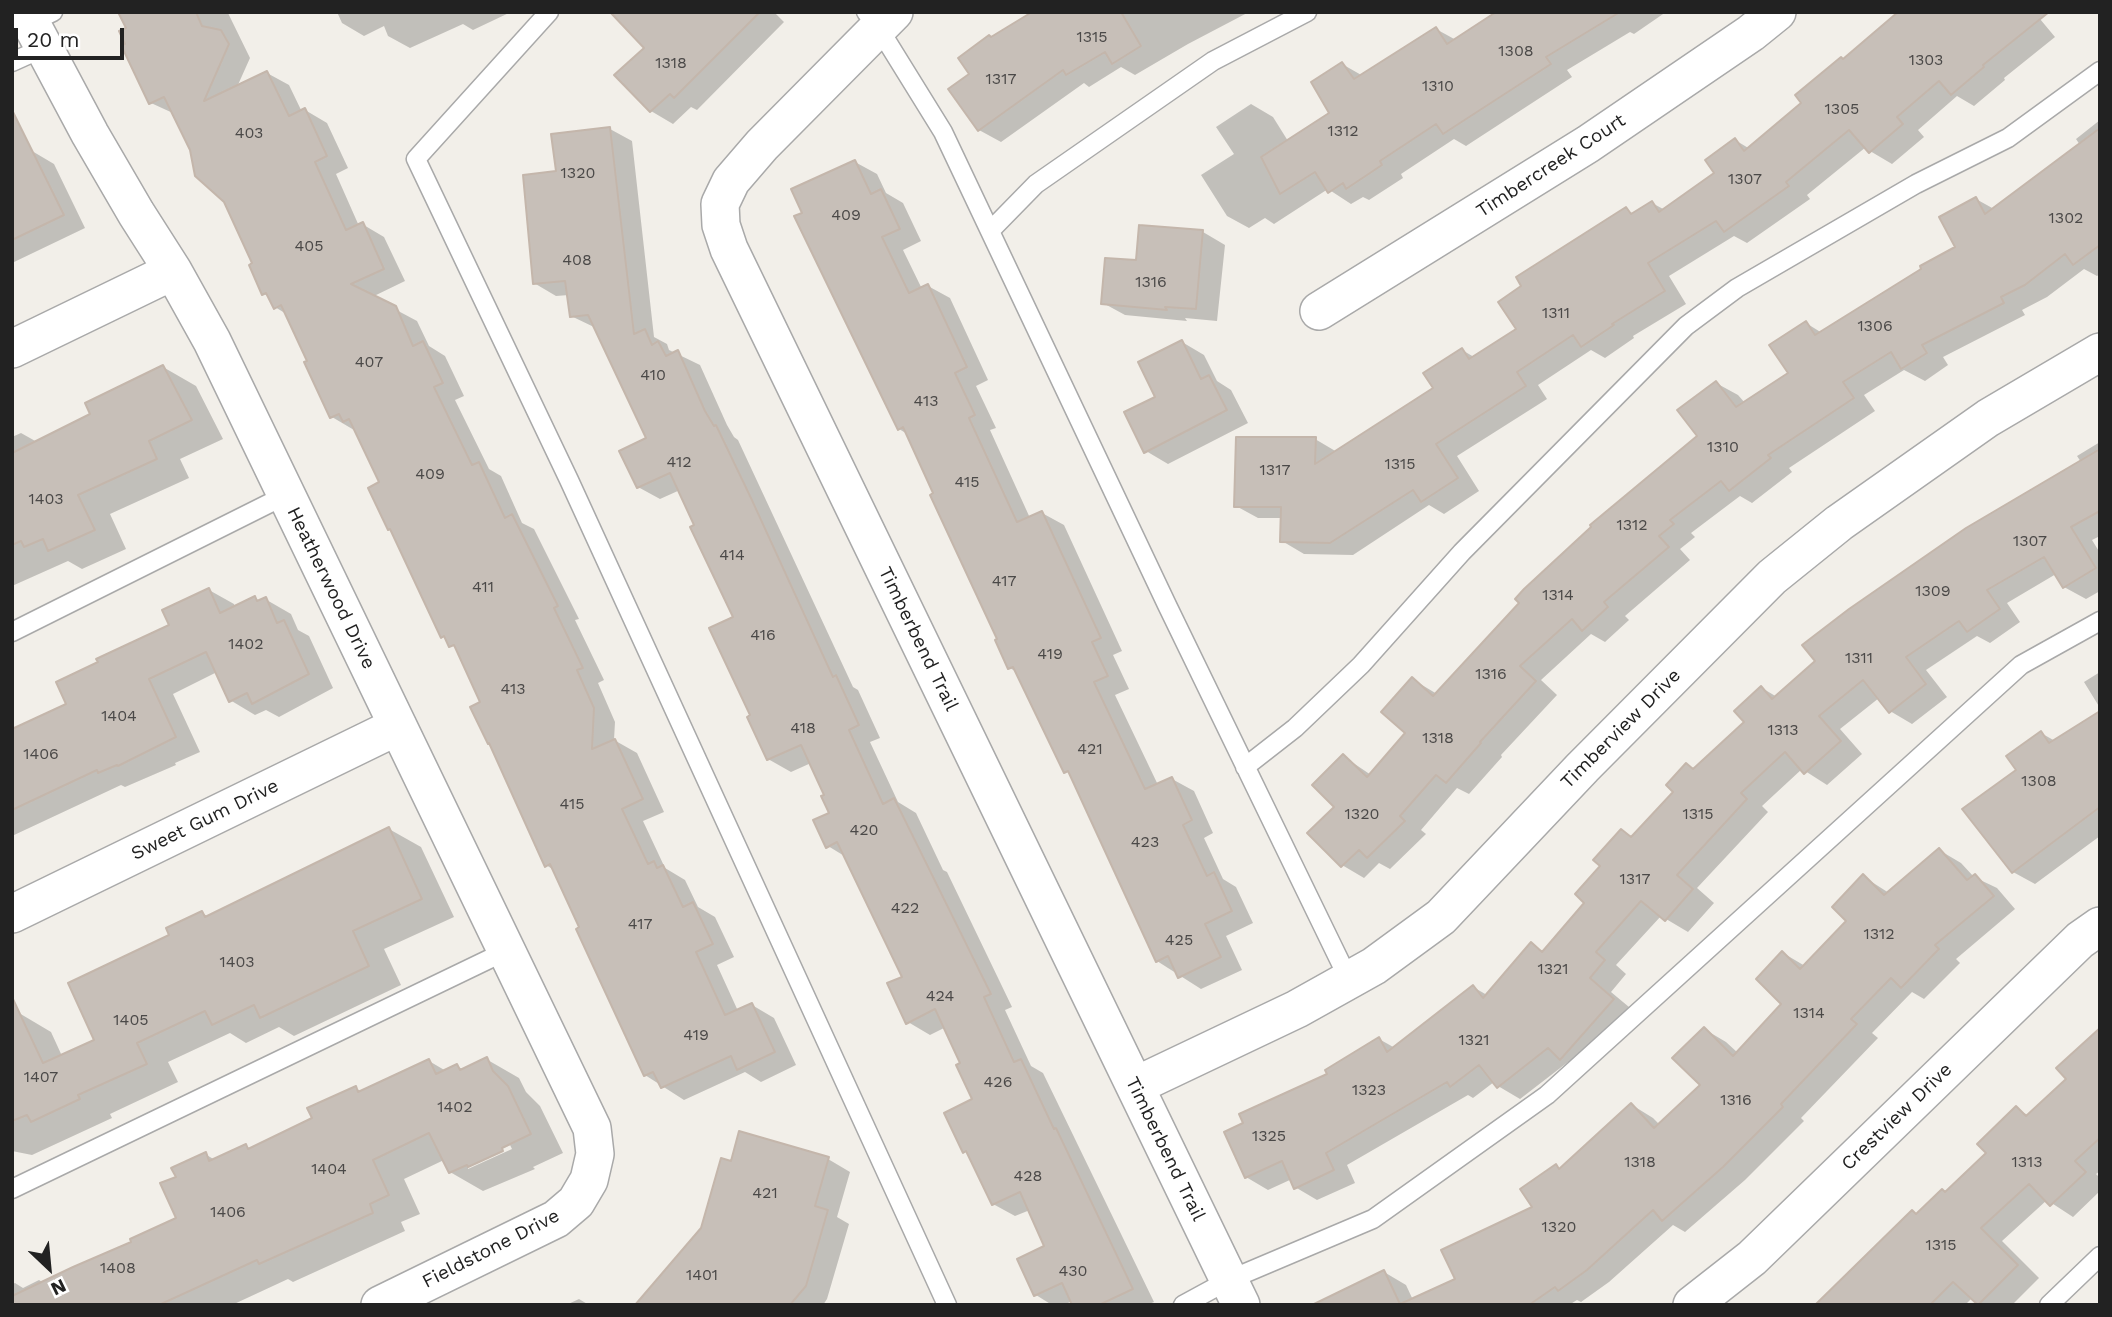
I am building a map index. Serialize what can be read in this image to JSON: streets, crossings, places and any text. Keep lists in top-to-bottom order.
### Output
{
  "streets": {
    "street": [
      "Timbercreek Court",
      "Heatherwood Drive",
      "Timberbend Trail",
      "Timberview Drive",
      "Sweet Gum Drive",
      "Crestview Drive",
      "Fieldstone Drive"
    ]
  },
  "crossings": [
    ["Heatherwood Drive", "Sweet Gum Drive"],
    ["Heatherwood Drive", "Fieldstone Drive"],
    ["Timberbend Trail", "Timberview Drive"]
  ],
  "house_numbers": [
    "1315",
    "1308",
    "1303",
    "1318",
    "1317",
    "1310",
    "1305",
    "1312",
    "403",
    "1320",
    "1307",
    "409",
    "1302",
    "405",
    "408",
    "1316",
    "1311",
    "1306",
    "407",
    "410",
    "413",
    "1310",
    "412",
    "1315",
    "1317",
    "409",
    "415",
    "1403",
    "1312",
    "1307",
    "414",
    "417",
    "411",
    "1309",
    "1314",
    "416",
    "1402",
    "419",
    "1311",
    "1316",
    "413",
    "1404",
    "418",
    "1313",
    "1318",
    "421",
    "1406",
    "1308",
    "415",
    "1320",
    "1315",
    "420",
    "423",
    "1317",
    "422",
    "417",
    "1312",
    "425",
    "1403",
    "1321",
    "424",
    "1314",
    "1405",
    "419",
    "1321",
    "1407",
    "426",
    "1323",
    "1316",
    "1402",
    "1325",
    "1318",
    "1313",
    "1404",
    "428",
    "421",
    "1406",
    "1320",
    "1315",
    "1408",
    "430",
    "1401"
  ],
  "scale_bar": "20 m",
  "north": "bottom right"
}
